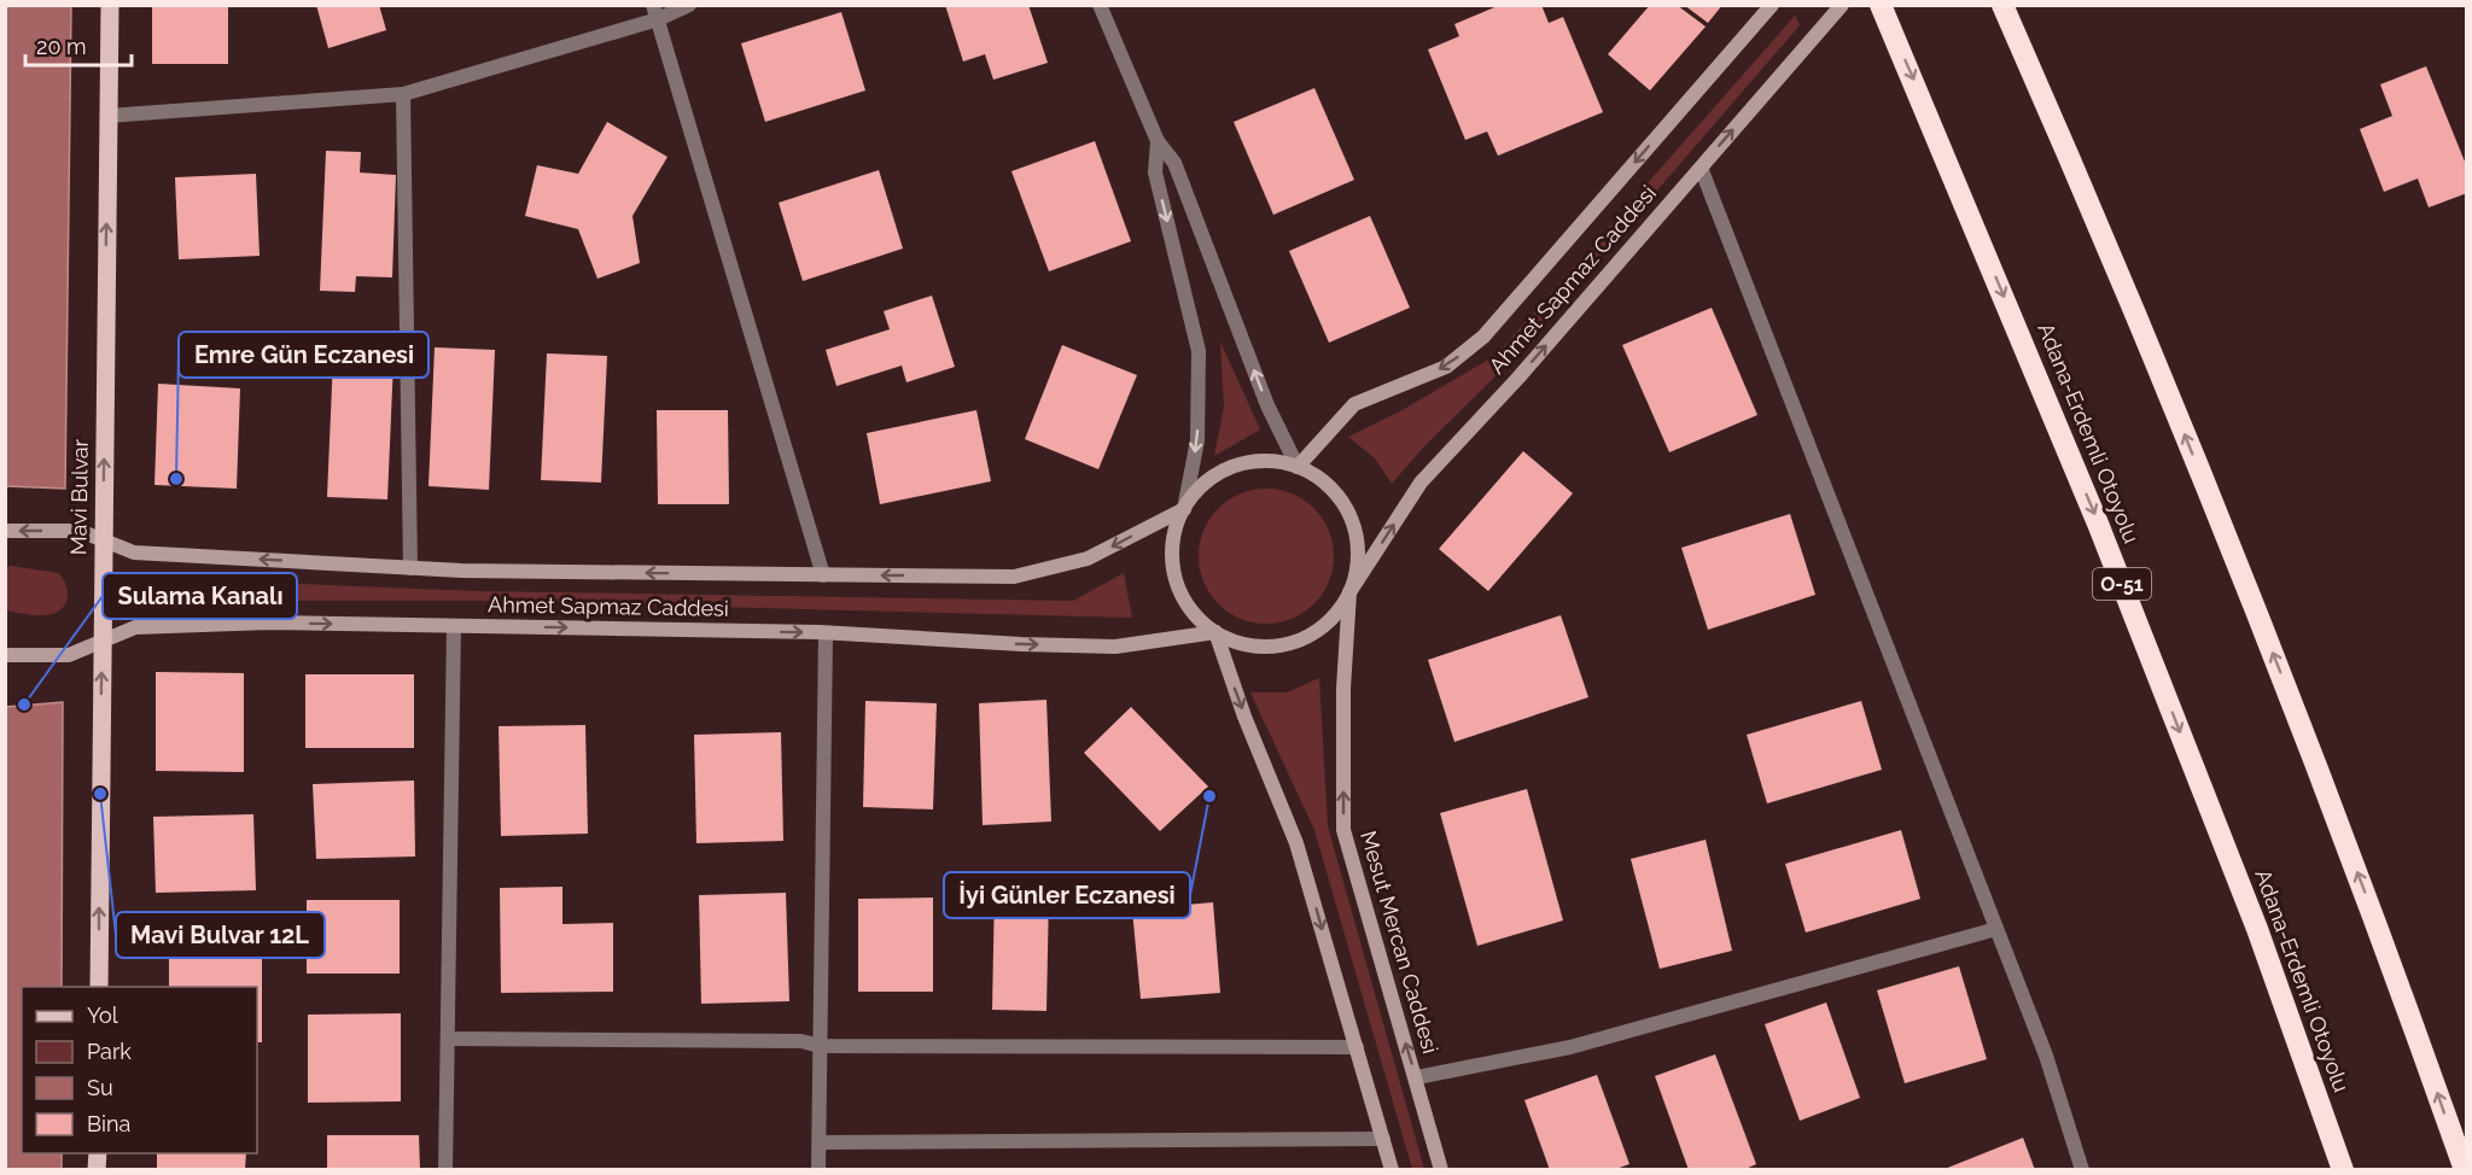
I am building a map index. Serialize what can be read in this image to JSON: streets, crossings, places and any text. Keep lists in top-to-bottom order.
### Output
{
  "streets": {
    "highway": ["Adana-Erdemli Otoyolu", "O-51"],
    "main road": ["Ahmet Sapmaz Caddesi", "Mavi Bulvar", "Mesut Mercan Caddesi"]
  },
  "crossings": [
    ["Ahmet Sapmaz Caddesi", "Mavi Bulvar"],
    ["Ahmet Sapmaz Caddesi", "Mesut Mercan Caddesi"]
  ],
  "one_way": ["Mavi Bulvar"],
  "places": [
    "Emre Gün Eczanesi",
    "Sulama Kanalı",
    "Mavi Bulvar 12L",
    "İyi Günler Eczanesi"
  ],
  "legend": [
    "Yol",
    "Park",
    "Su",
    "Bina"
  ],
  "scale_bar": "20 m"
}
